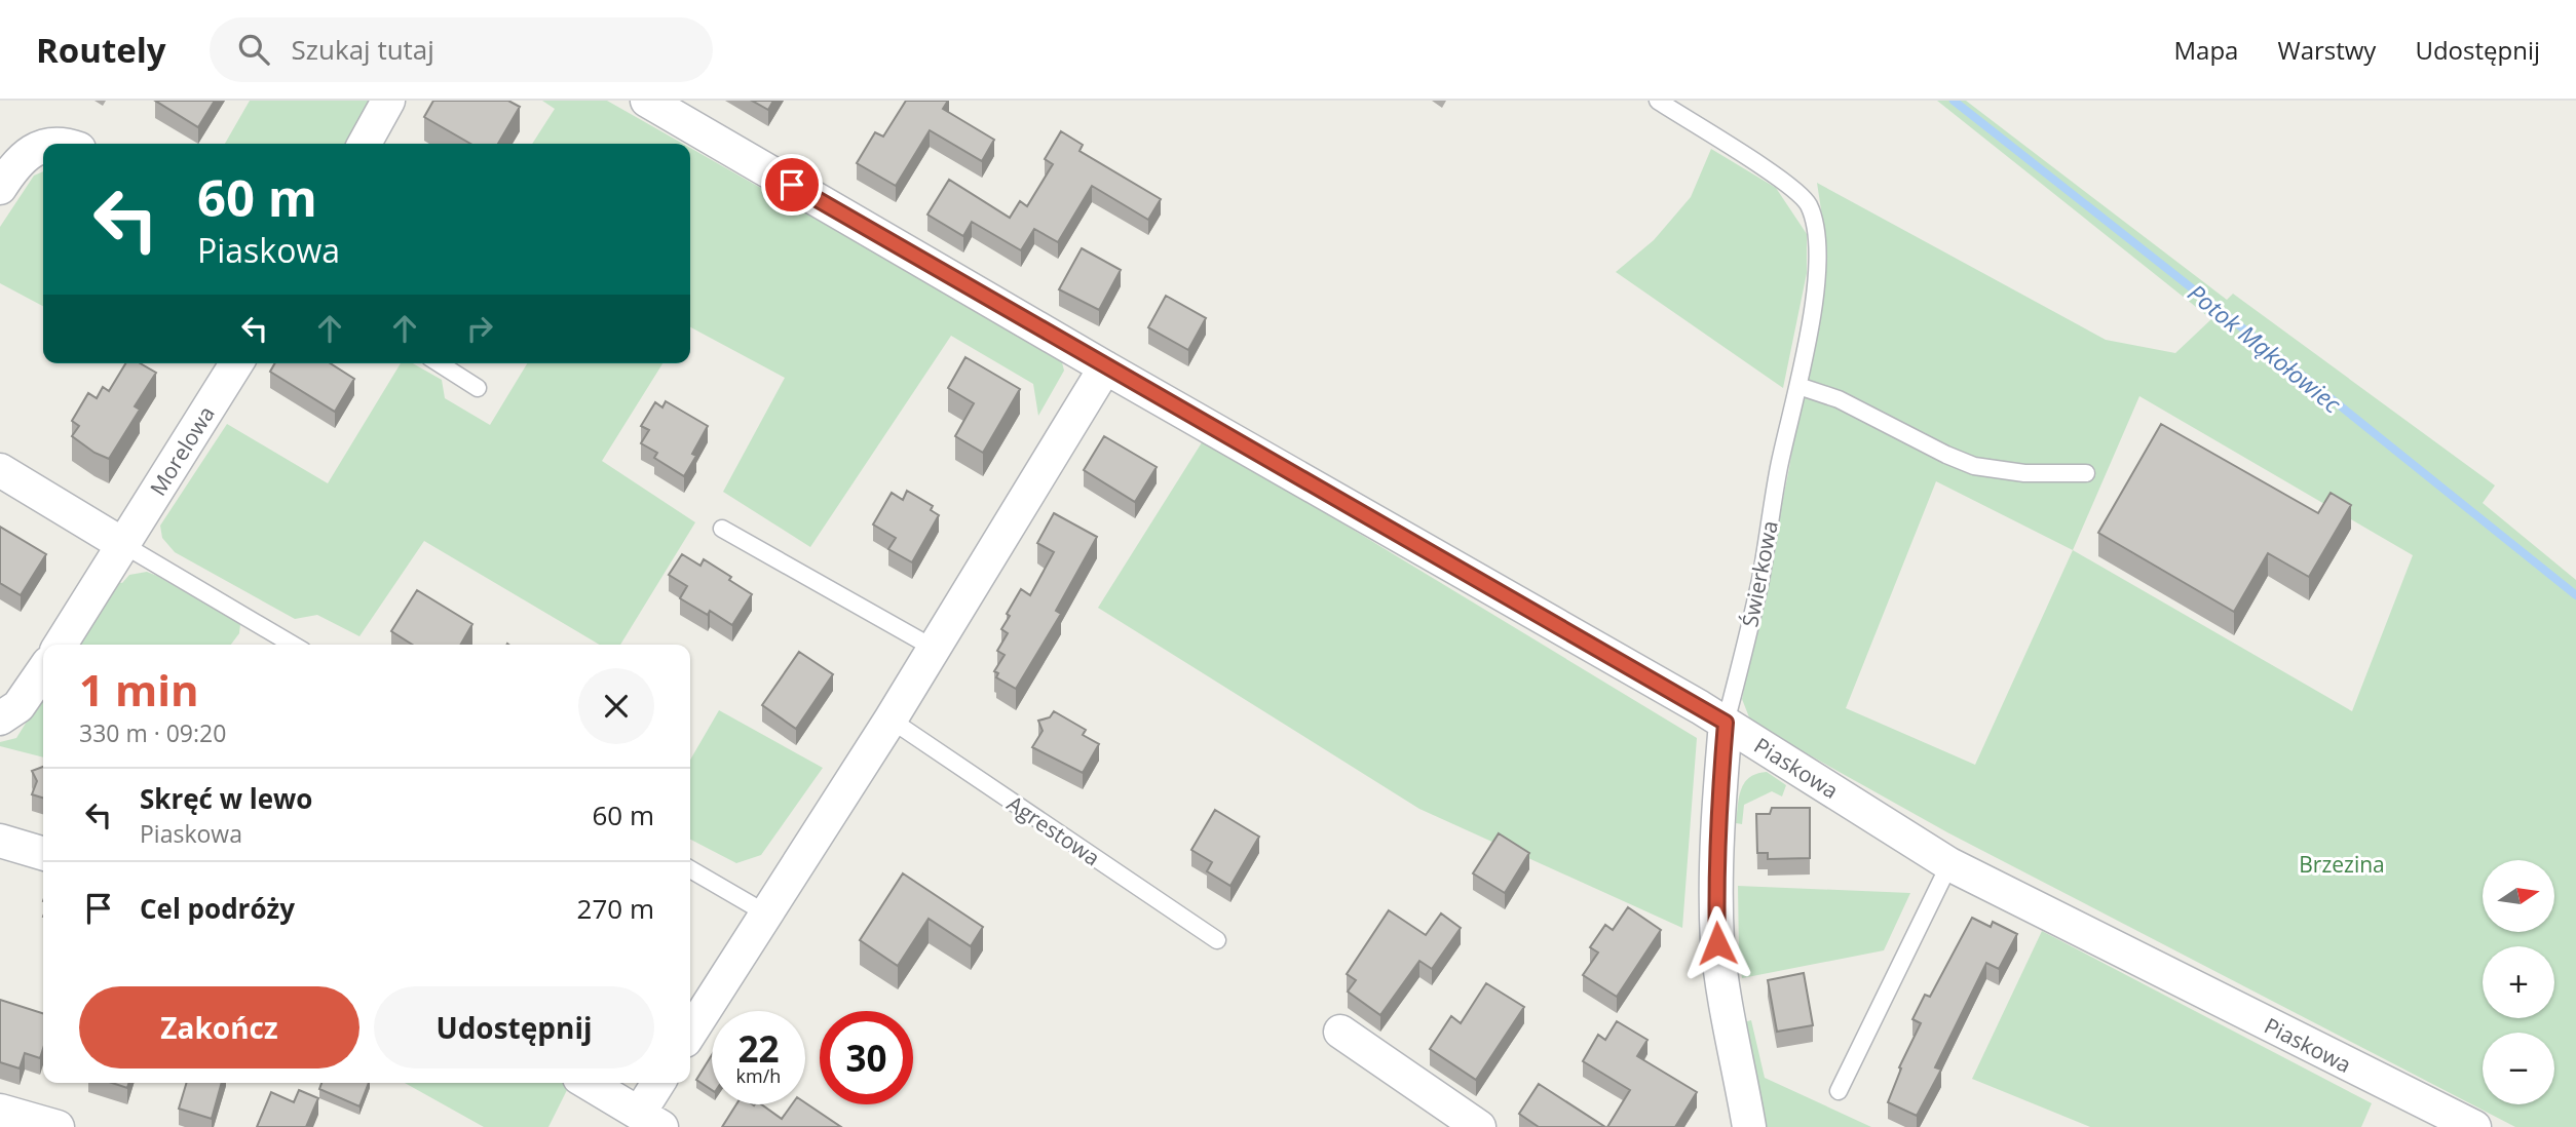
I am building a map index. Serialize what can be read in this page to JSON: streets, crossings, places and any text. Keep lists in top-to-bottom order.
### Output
{
  "streets": {
    "street": ["Morelowa", "Świerkowa", "Piaskowa"],
    "lane": ["Agrestowa"]
  },
  "crossings": [
    ["Świerkowa", "Piaskowa"]
  ],
  "water": ["Potok Mąkołowiec"],
  "parks": ["Brzezina"],
  "north": "right",
  "page": {
    "header": "Routely",
    "search": "Szukaj tutaj",
    "nav": ["Mapa", "Warstwy", "Udostępnij"],
    "turn": ["60 m", "Piaskowa"],
    "heading": ["1 min", "330 m · 09:20"],
    "list": [
      {
        "name": "Skręć w lewo",
        "note": "Piaskowa",
        "value": "60 m"
      },
      {
        "name": "Cel podróży",
        "value": "270 m"
      }
    ],
    "map_buttons": ["+", "−"],
    "buttons": ["Zakończ", "Udostępnij"],
    "speed": "22 km/h",
    "limit": "30"
  }
}
